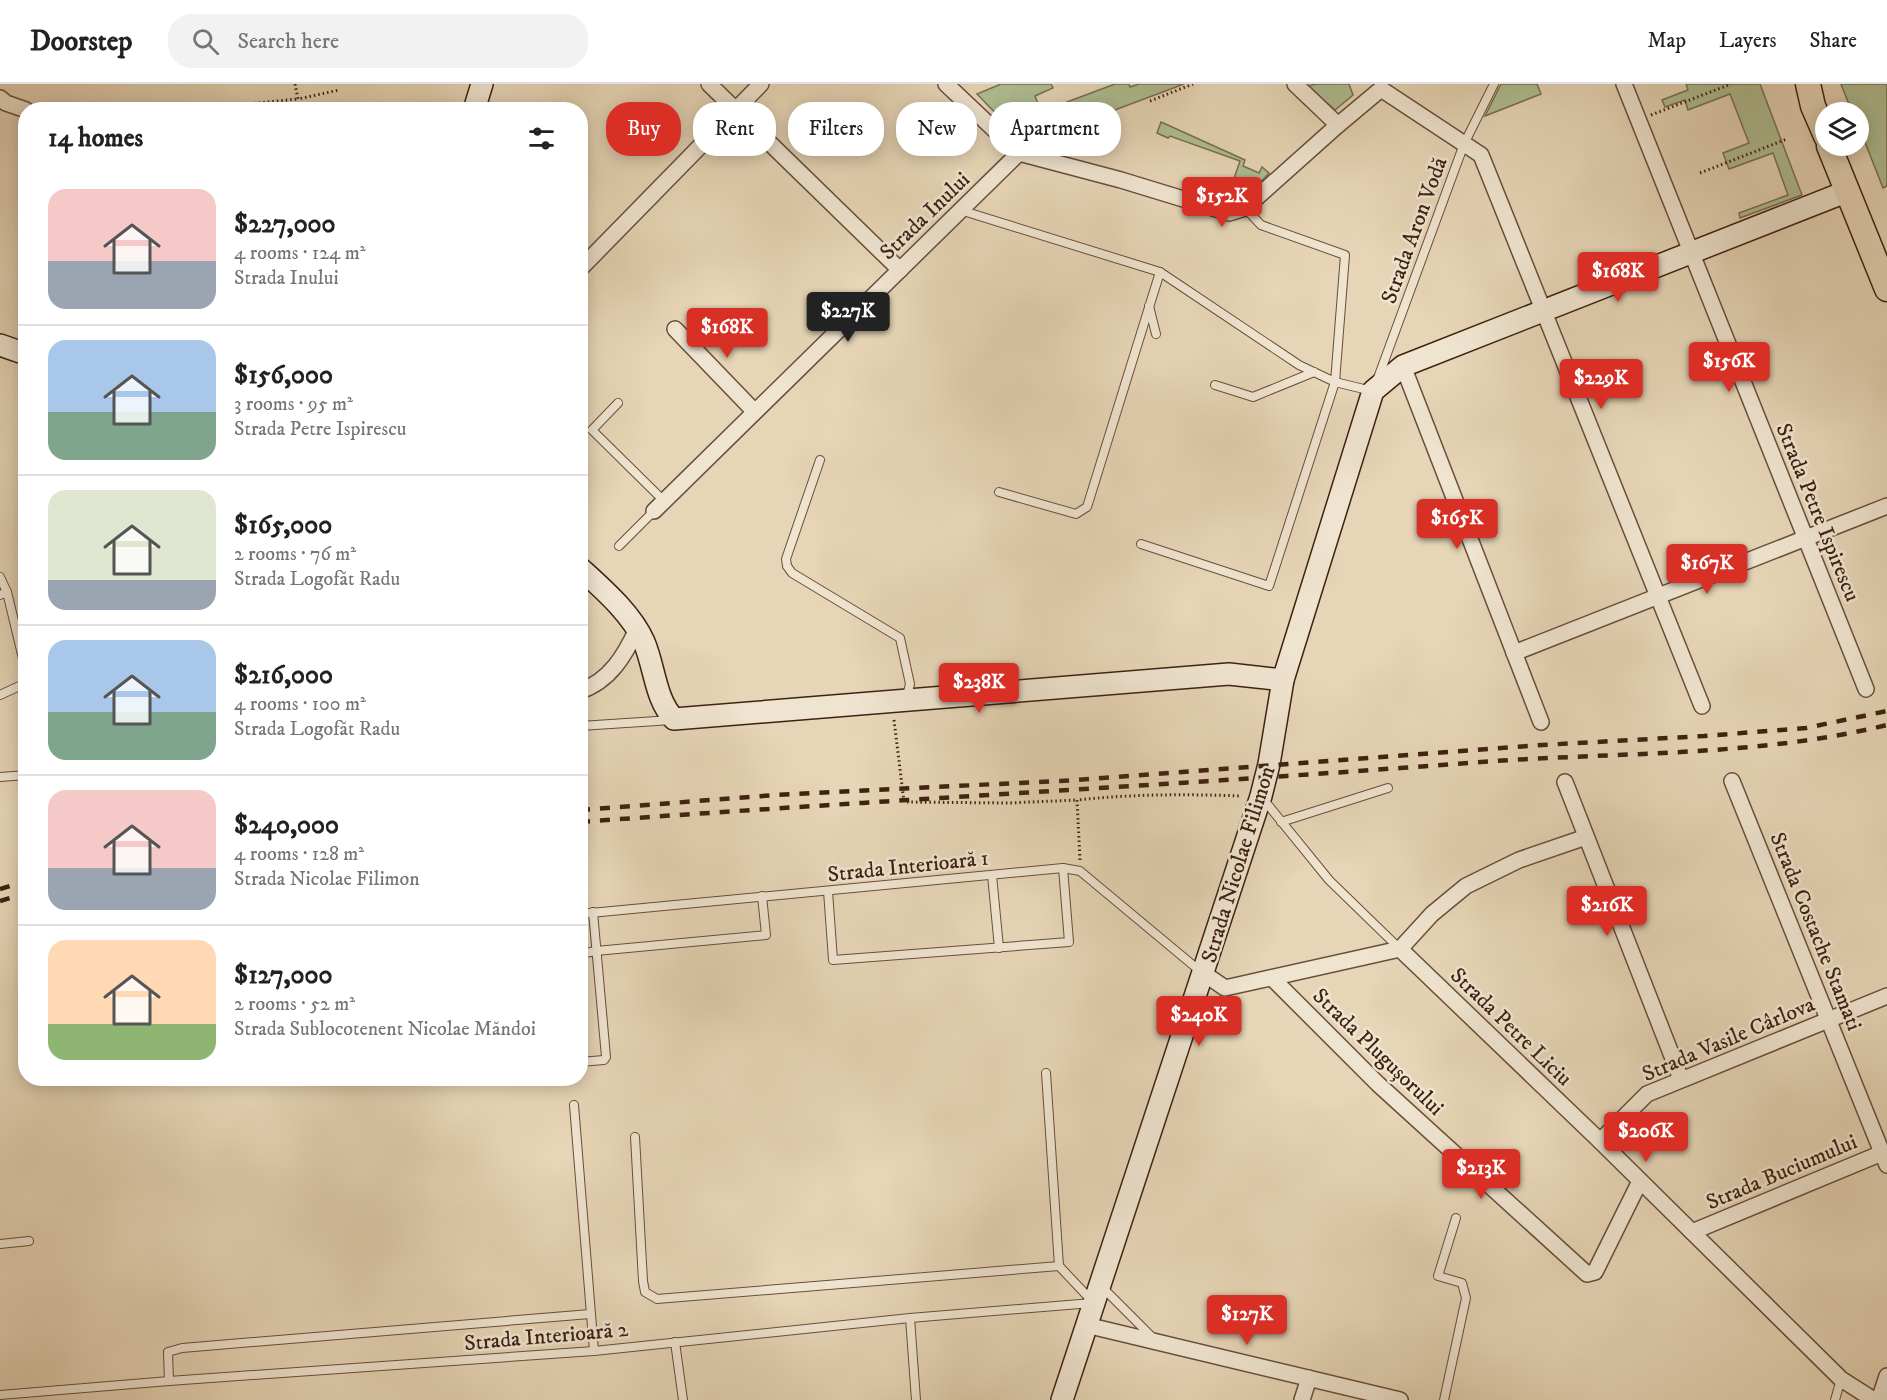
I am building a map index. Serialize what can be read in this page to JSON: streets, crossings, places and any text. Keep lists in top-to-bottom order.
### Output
{
  "streets": {
    "street": [
      "Strada Inului",
      "Strada Petre Ispirescu",
      "Strada Nicolae Filimon",
      "Strada Costache Stamati",
      "Strada Petre Liciu",
      "Strada Vasile Cârlova",
      "Strada Plugușorului",
      "Strada Buciumului"
    ],
    "lane": ["Strada Aron Vodă", "Strada Interioară 1", "Strada Interioară 2"]
  },
  "crossings": [
    ["Strada Aron Vodă", "Strada Nicolae Filimon"],
    ["Strada Nicolae Filimon", "Strada Interioară 1"],
    ["Strada Nicolae Filimon", "Strada Petre Liciu"],
    ["Strada Nicolae Filimon", "Strada Interioară 2"],
    ["Strada Costache Stamati", "Strada Vasile Cârlova"],
    ["Strada Costache Stamati", "Strada Buciumului"],
    ["Strada Petre Liciu", "Strada Vasile Cârlova"],
    ["Strada Petre Liciu", "Strada Plugușorului"],
    ["Strada Petre Liciu", "Strada Buciumului"]
  ],
  "page": {
    "header": "Doorstep",
    "search": "Search here",
    "nav": ["Map", "Layers", "Share"],
    "chip": [
      "Buy",
      "Rent",
      "Filters",
      "New",
      "Apartment"
    ],
    "heading": "14 homes",
    "list": [
      {
        "name": "$227,000",
        "note": "4 rooms · 124 m² · Strada Inului"
      },
      {
        "name": "$156,000",
        "note": "3 rooms · 95 m² · Strada Petre Ispirescu"
      },
      {
        "name": "$165,000",
        "note": "2 rooms · 76 m² · Strada Logofăt Radu"
      },
      {
        "name": "$216,000",
        "note": "4 rooms · 100 m² · Strada Logofăt Radu"
      },
      {
        "name": "$240,000",
        "note": "4 rooms · 128 m² · Strada Nicolae Filimon"
      },
      {
        "name": "$127,000",
        "note": "2 rooms · 52 m² · Strada Sublocotenent Nicolae Măndoi"
      }
    ],
    "price": [
      "$152K",
      "$168K",
      "$227K",
      "$168K",
      "$156K",
      "$229K",
      "$165K",
      "$167K",
      "$238K",
      "$216K",
      "$240K",
      "$206K",
      "$213K",
      "$127K"
    ]
  }
}
